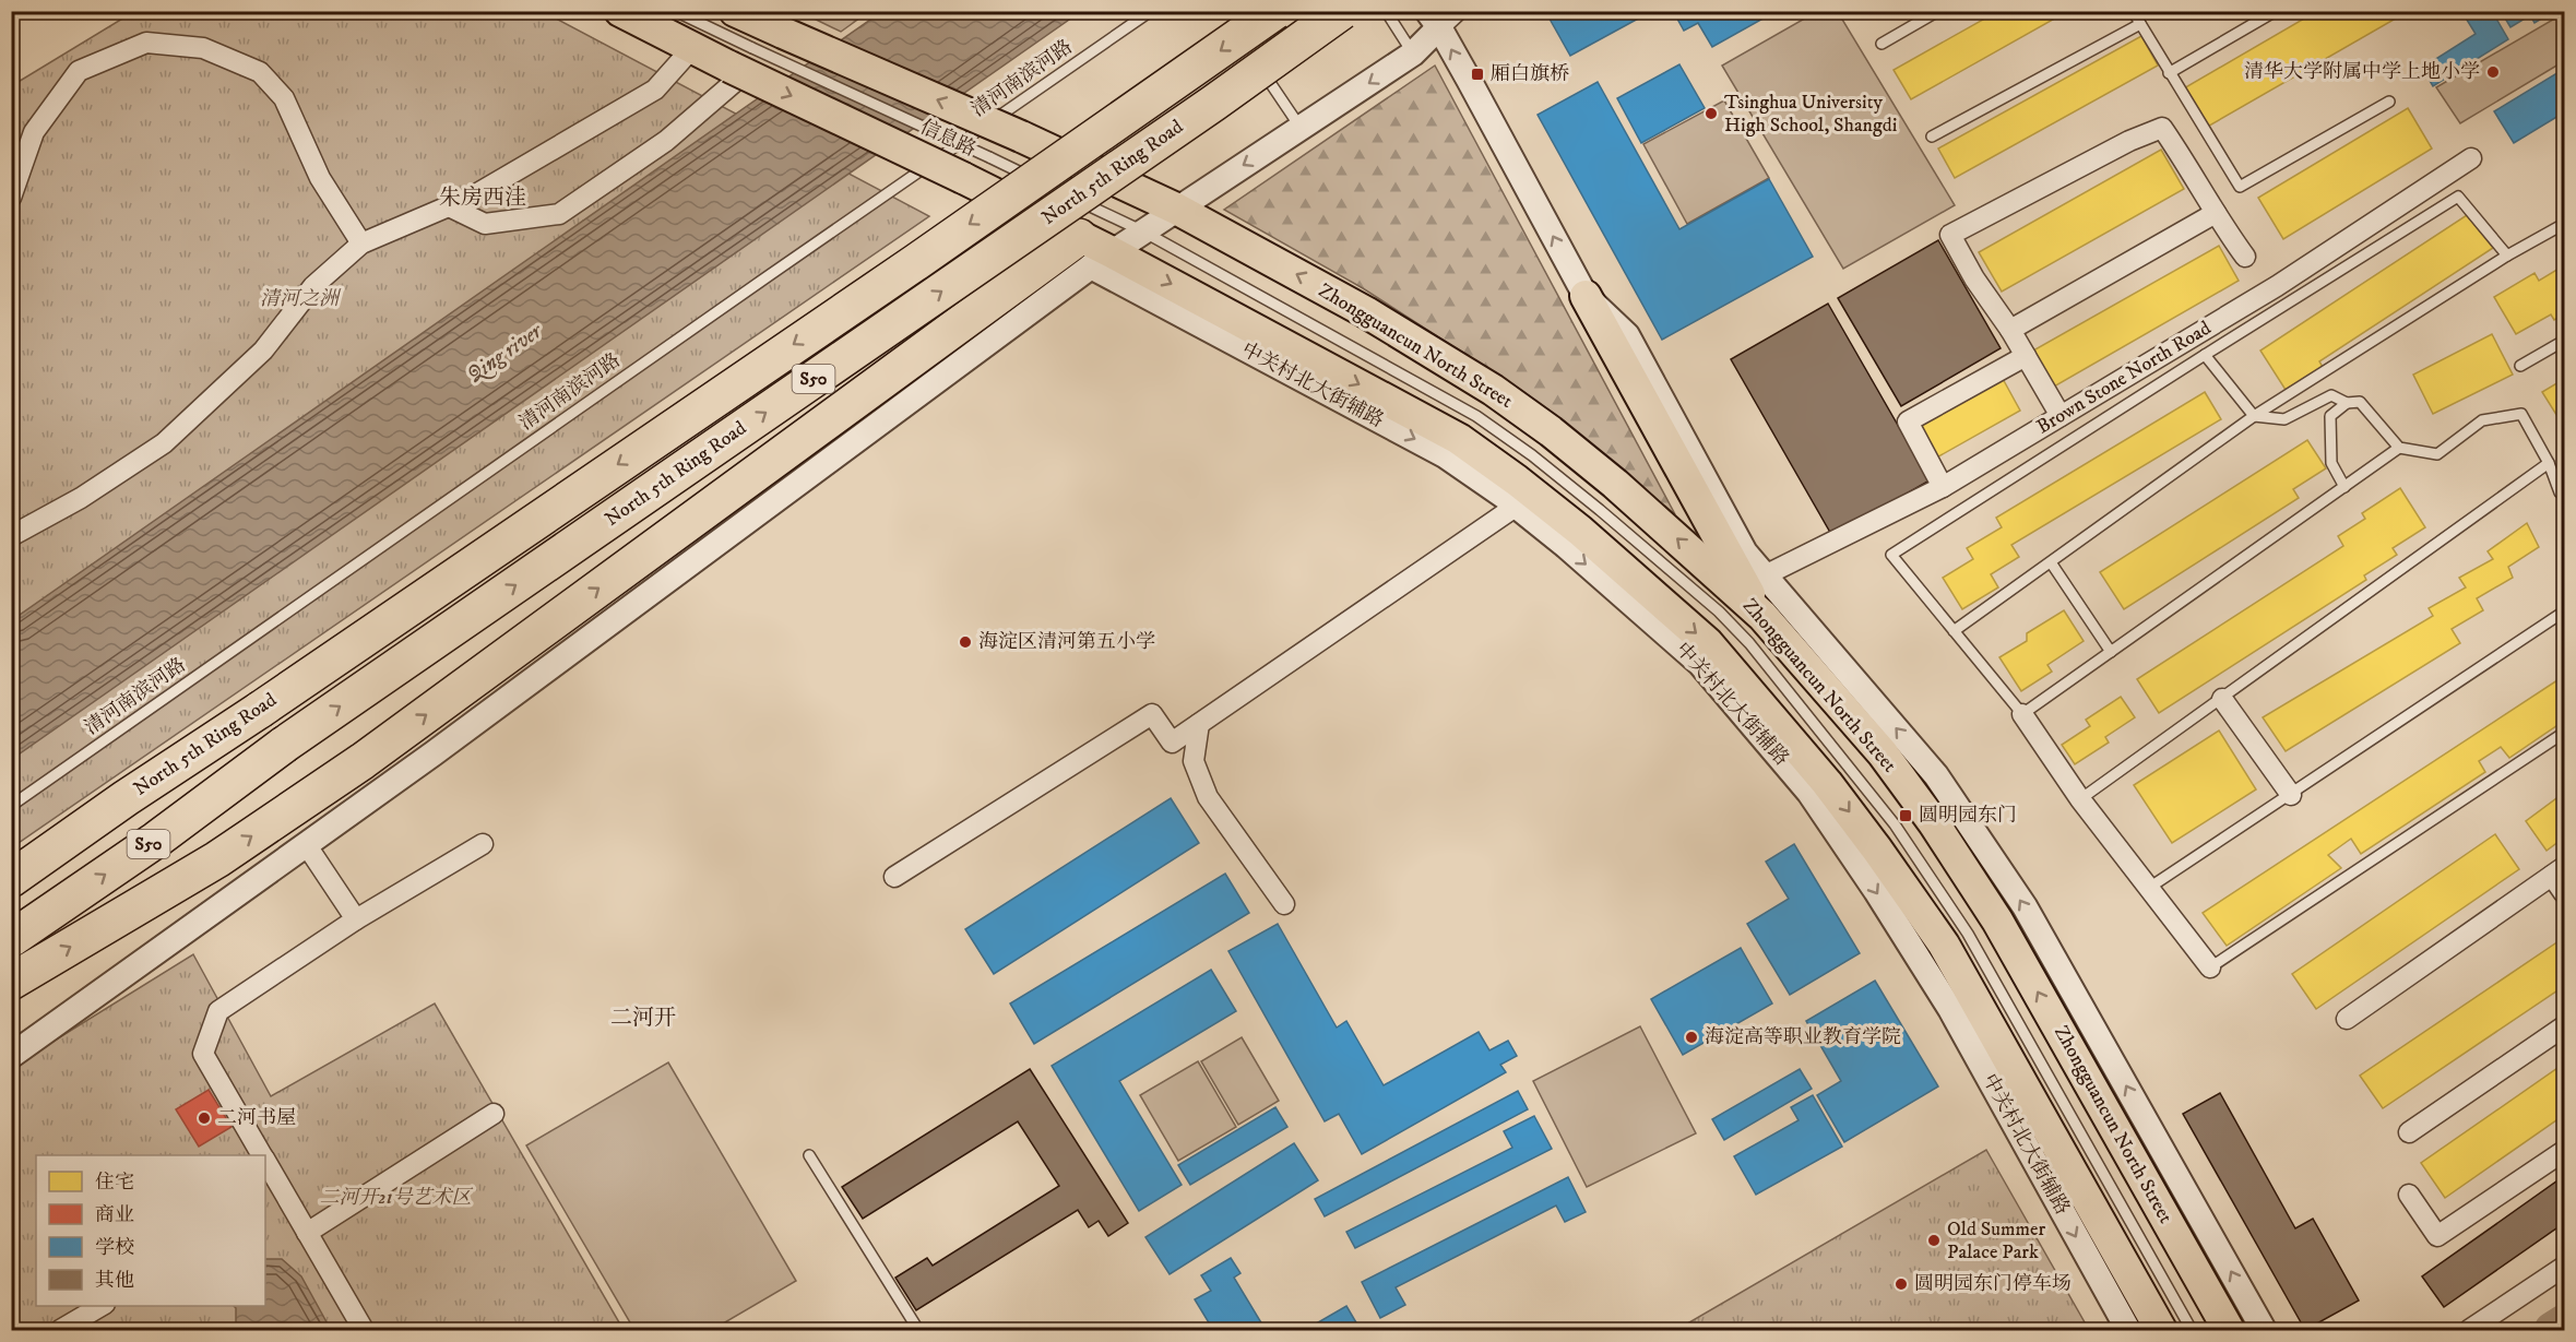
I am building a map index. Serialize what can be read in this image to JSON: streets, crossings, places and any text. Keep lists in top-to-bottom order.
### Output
{
  "streets": {
    "highway": ["North 5th Ring Road", "S50"],
    "main road": ["信息路", "Zhongguancun North Street"],
    "street": ["Brown Stone North Road", "中关村北大街辅路"],
    "lane": ["清河南滨河路"]
  },
  "crossings": [
    ["信息路", "Zhongguancun North Street"],
    ["信息路", "中关村北大街辅路"]
  ],
  "districts": ["朱房西洼", "二河开"],
  "water": ["Qing river"],
  "parks": ["清河之洲", "二河开21号艺术区"],
  "places": {
    "other": [
      "清华大学附属中学上地小学",
      "Tsinghua University High School, Shangdi",
      "海淀区清河第五小学",
      "海淀高等职业教育学院",
      "二河书屋",
      "Old Summer Palace Park",
      "圆明园东门停车场"
    ],
    "transit": ["厢白旗桥", "圆明园东门"]
  },
  "legend": [
    "住宅",
    "商业",
    "学校",
    "其他"
  ]
}
